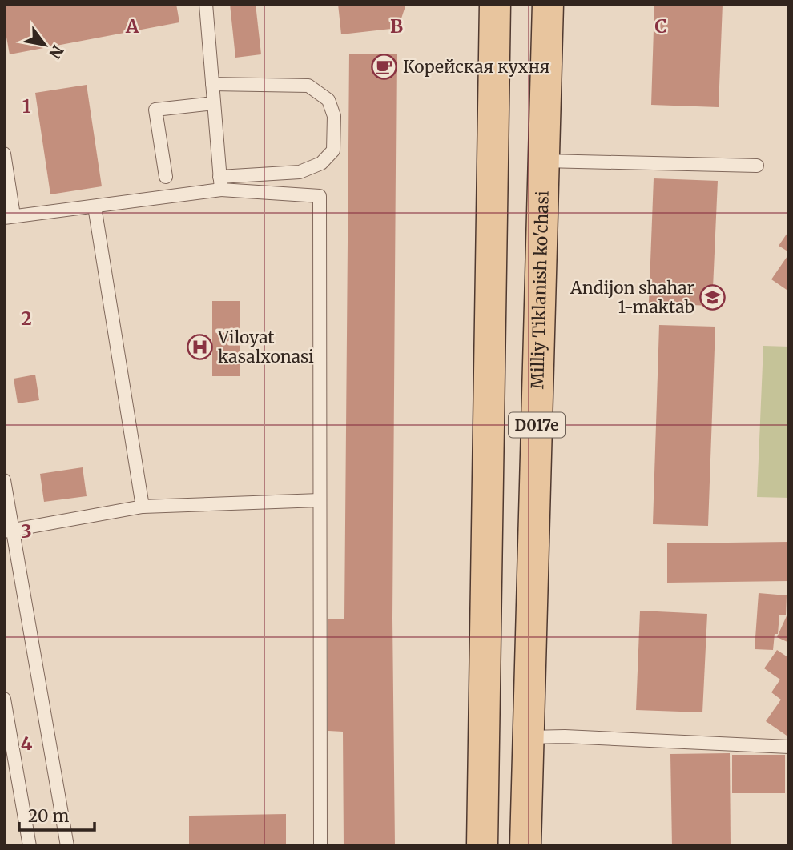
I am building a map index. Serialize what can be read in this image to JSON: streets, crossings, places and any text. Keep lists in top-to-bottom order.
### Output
{
  "streets": {
    "main road": ["Milliy Tiklanish ko'chasi", "D017e"]
  },
  "places": {
    "cafe": ["Корейская кухня"],
    "school or university": ["Andijon shahar 1-maktab"],
    "hospital": ["Viloyat kasalxonasi"]
  },
  "scale_bar": "20 m",
  "north": "bottom right",
  "grid": {
    "columns": ["A", "B", "C"],
    "rows": [
      "1",
      "2",
      "3",
      "4"
    ]
  }
}
